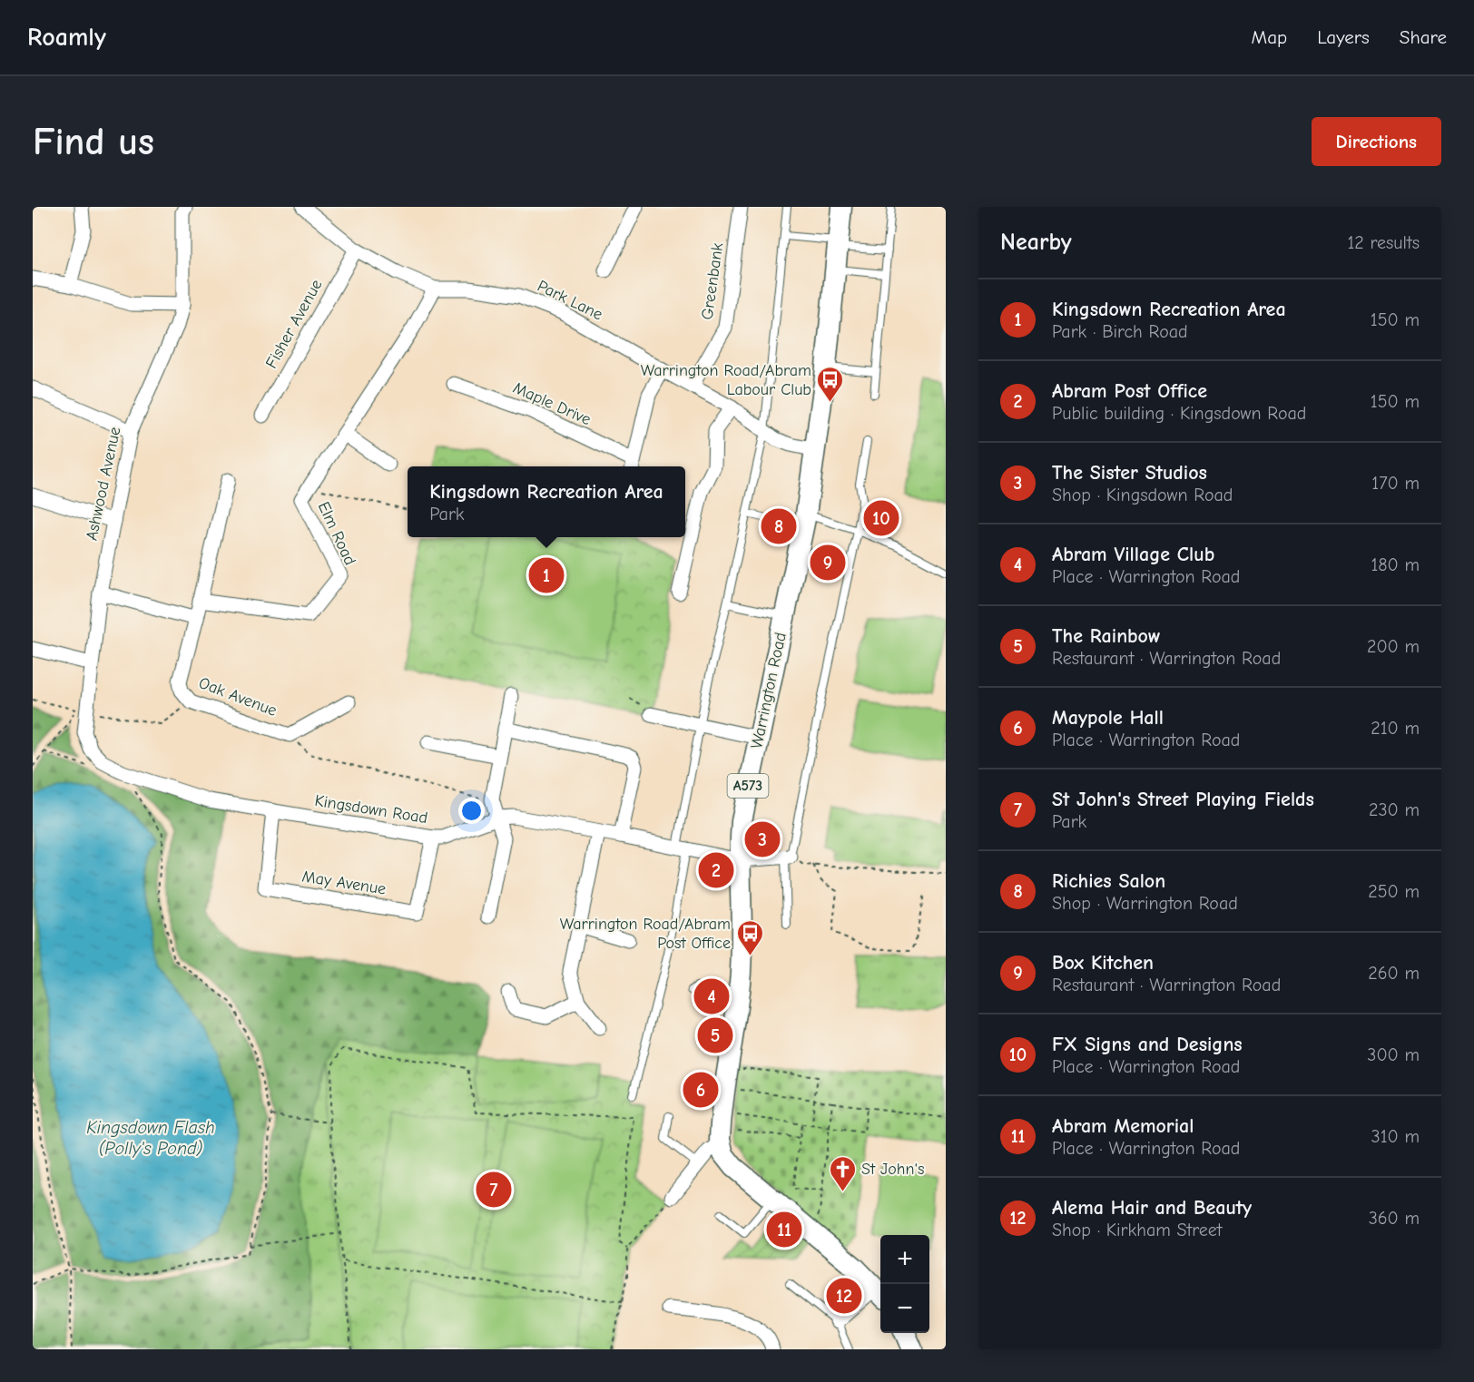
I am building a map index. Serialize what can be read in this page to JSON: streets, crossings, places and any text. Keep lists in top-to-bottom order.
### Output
{
  "streets": {
    "main road": ["Warrington Road", "A573"],
    "street": [
      "Greenbank",
      "Park Lane",
      "Fisher Avenue",
      "Maple Drive",
      "Ashwood Avenue",
      "Elm Road",
      "Oak Avenue",
      "Kingsdown Road",
      "May Avenue"
    ]
  },
  "crossings": [
    ["Greenbank", "Park Lane"],
    ["Park Lane", "Fisher Avenue"],
    ["Park Lane", "Elm Road"],
    ["Park Lane", "Warrington Road"],
    ["Ashwood Avenue", "Kingsdown Road"],
    ["Elm Road", "Oak Avenue"],
    ["Warrington Road", "Kingsdown Road"],
    ["Kingsdown Road", "May Avenue"]
  ],
  "water": ["Kingsdown Flash (Polly's Pond)"],
  "places": {
    "bus stop": ["Warrington Road/Abram Labour Club", "Warrington Road/Abram Post Office"],
    "church": ["St John's"]
  },
  "page": {
    "header": "Roamly",
    "nav": ["Map", "Layers", "Share"],
    "buttons": "Directions",
    "title": "Find us",
    "heading": ["Nearby", "12 results"],
    "list": [
      {
        "mark": "1",
        "name": "Kingsdown Recreation Area",
        "note": "Park · Birch Road",
        "value": "150 m"
      },
      {
        "mark": "2",
        "name": "Abram Post Office",
        "note": "Public building · Kingsdown Road",
        "value": "150 m"
      },
      {
        "mark": "3",
        "name": "The Sister Studios",
        "note": "Shop · Kingsdown Road",
        "value": "170 m"
      },
      {
        "mark": "4",
        "name": "Abram Village Club",
        "note": "Place · Warrington Road",
        "value": "180 m"
      },
      {
        "mark": "5",
        "name": "The Rainbow",
        "note": "Restaurant · Warrington Road",
        "value": "200 m"
      },
      {
        "mark": "6",
        "name": "Maypole Hall",
        "note": "Place · Warrington Road",
        "value": "210 m"
      },
      {
        "mark": "7",
        "name": "St John's Street Playing Fields",
        "note": "Park",
        "value": "230 m"
      },
      {
        "mark": "8",
        "name": "Richies Salon",
        "note": "Shop · Warrington Road",
        "value": "250 m"
      },
      {
        "mark": "9",
        "name": "Box Kitchen",
        "note": "Restaurant · Warrington Road",
        "value": "260 m"
      },
      {
        "mark": "10",
        "name": "FX Signs and Designs",
        "note": "Place · Warrington Road",
        "value": "300 m"
      },
      {
        "mark": "11",
        "name": "Abram Memorial",
        "note": "Place · Warrington Road",
        "value": "310 m"
      },
      {
        "mark": "12",
        "name": "Alema Hair and Beauty",
        "note": "Shop · Kirkham Street",
        "value": "360 m"
      }
    ],
    "popup": ["Kingsdown Recreation Area", "Park"],
    "pins": [
      "10",
      "8",
      "9",
      "1",
      "3",
      "2",
      "4",
      "5",
      "6",
      "7",
      "11",
      "12"
    ],
    "map_buttons": ["+", "−"]
  }
}
